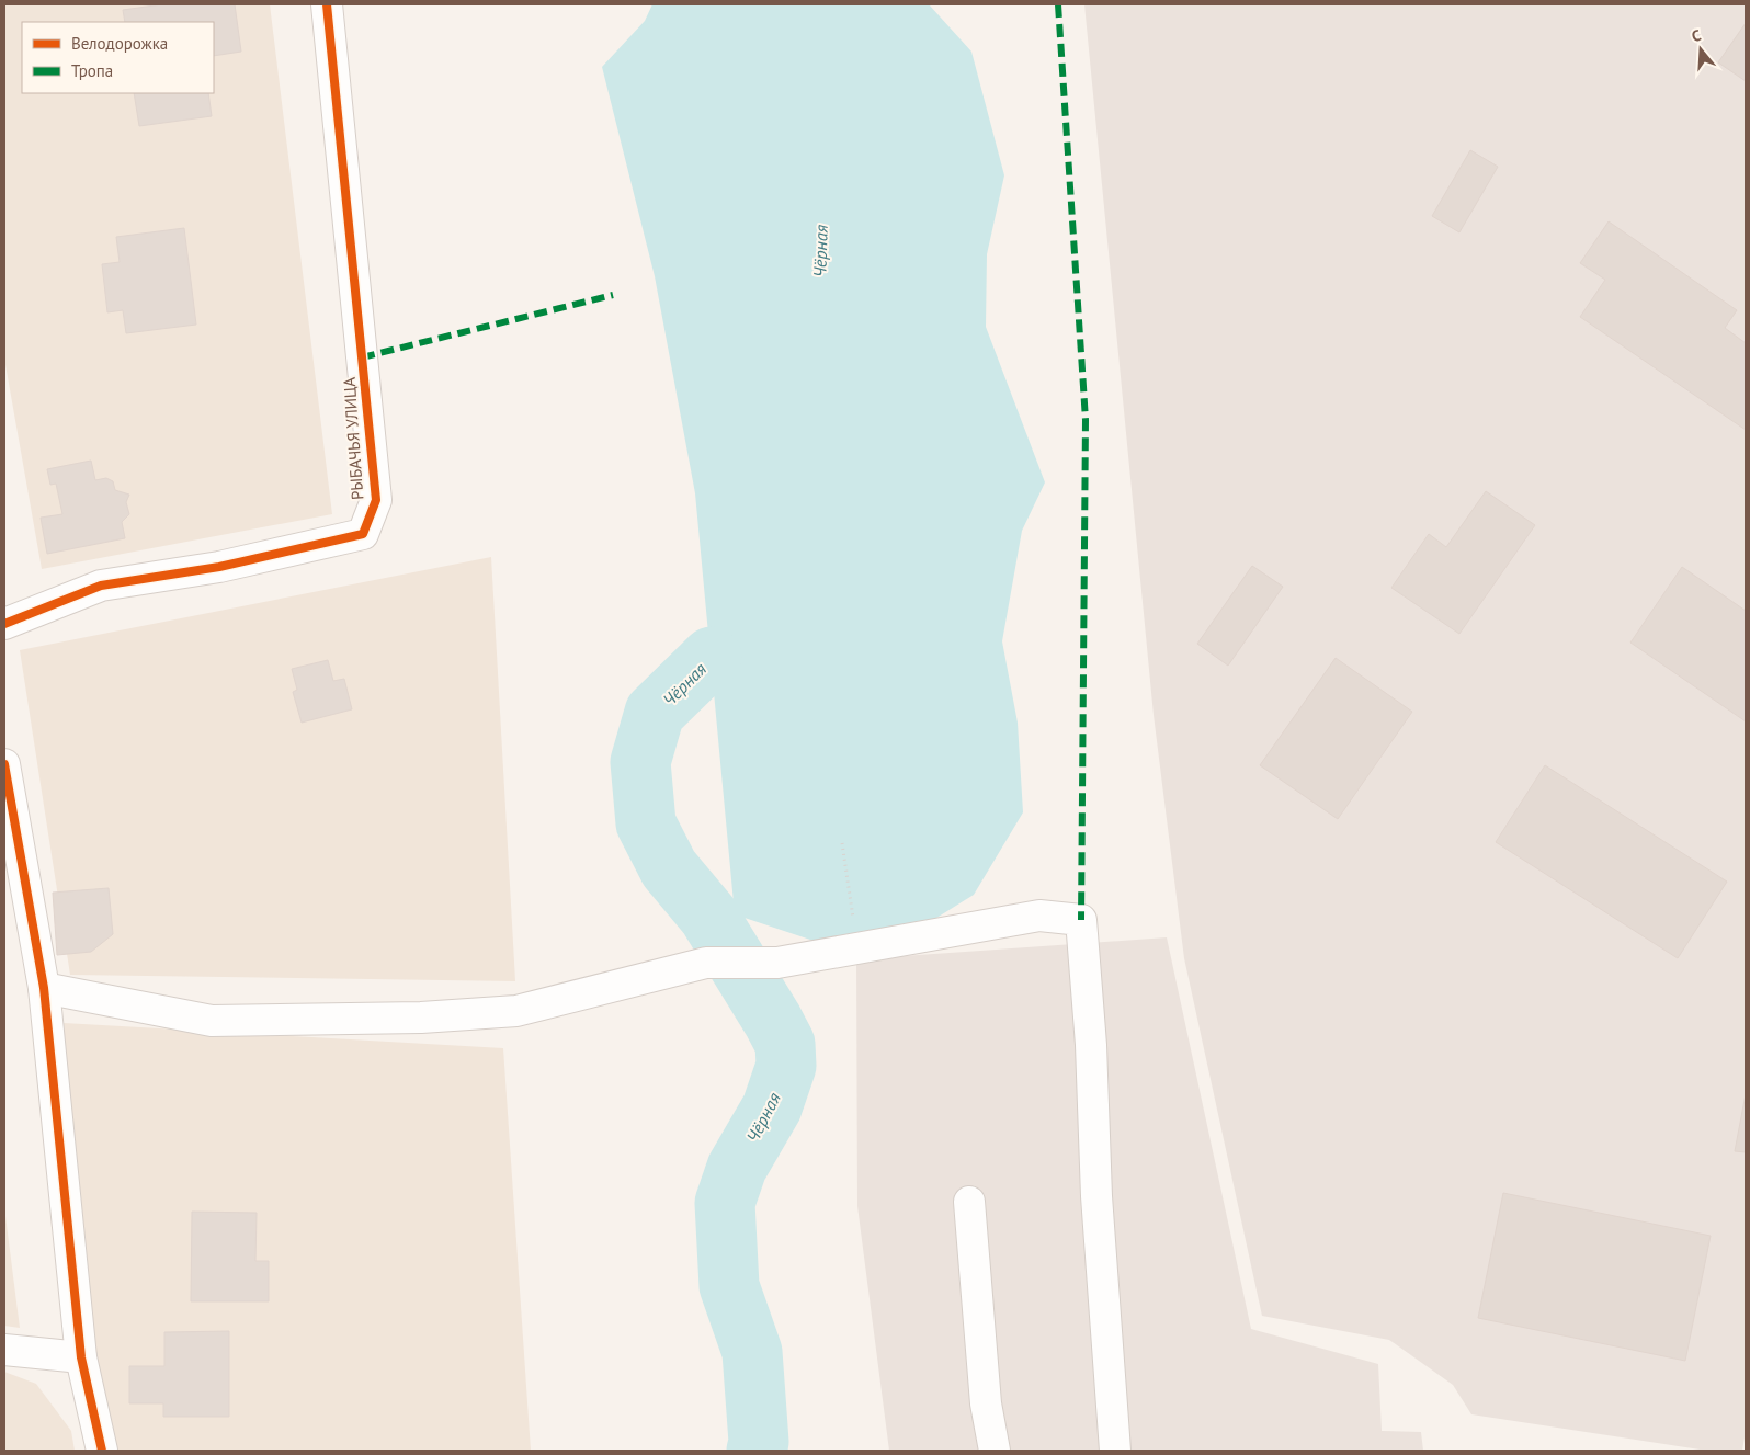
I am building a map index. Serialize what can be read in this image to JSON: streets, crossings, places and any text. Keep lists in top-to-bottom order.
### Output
{
  "streets": {
    "street": ["РЫБАЧЬЯ УЛИЦА"]
  },
  "water": ["Чёрная"],
  "legend": ["Велодорожка", "Тропа"],
  "north": "top"
}
